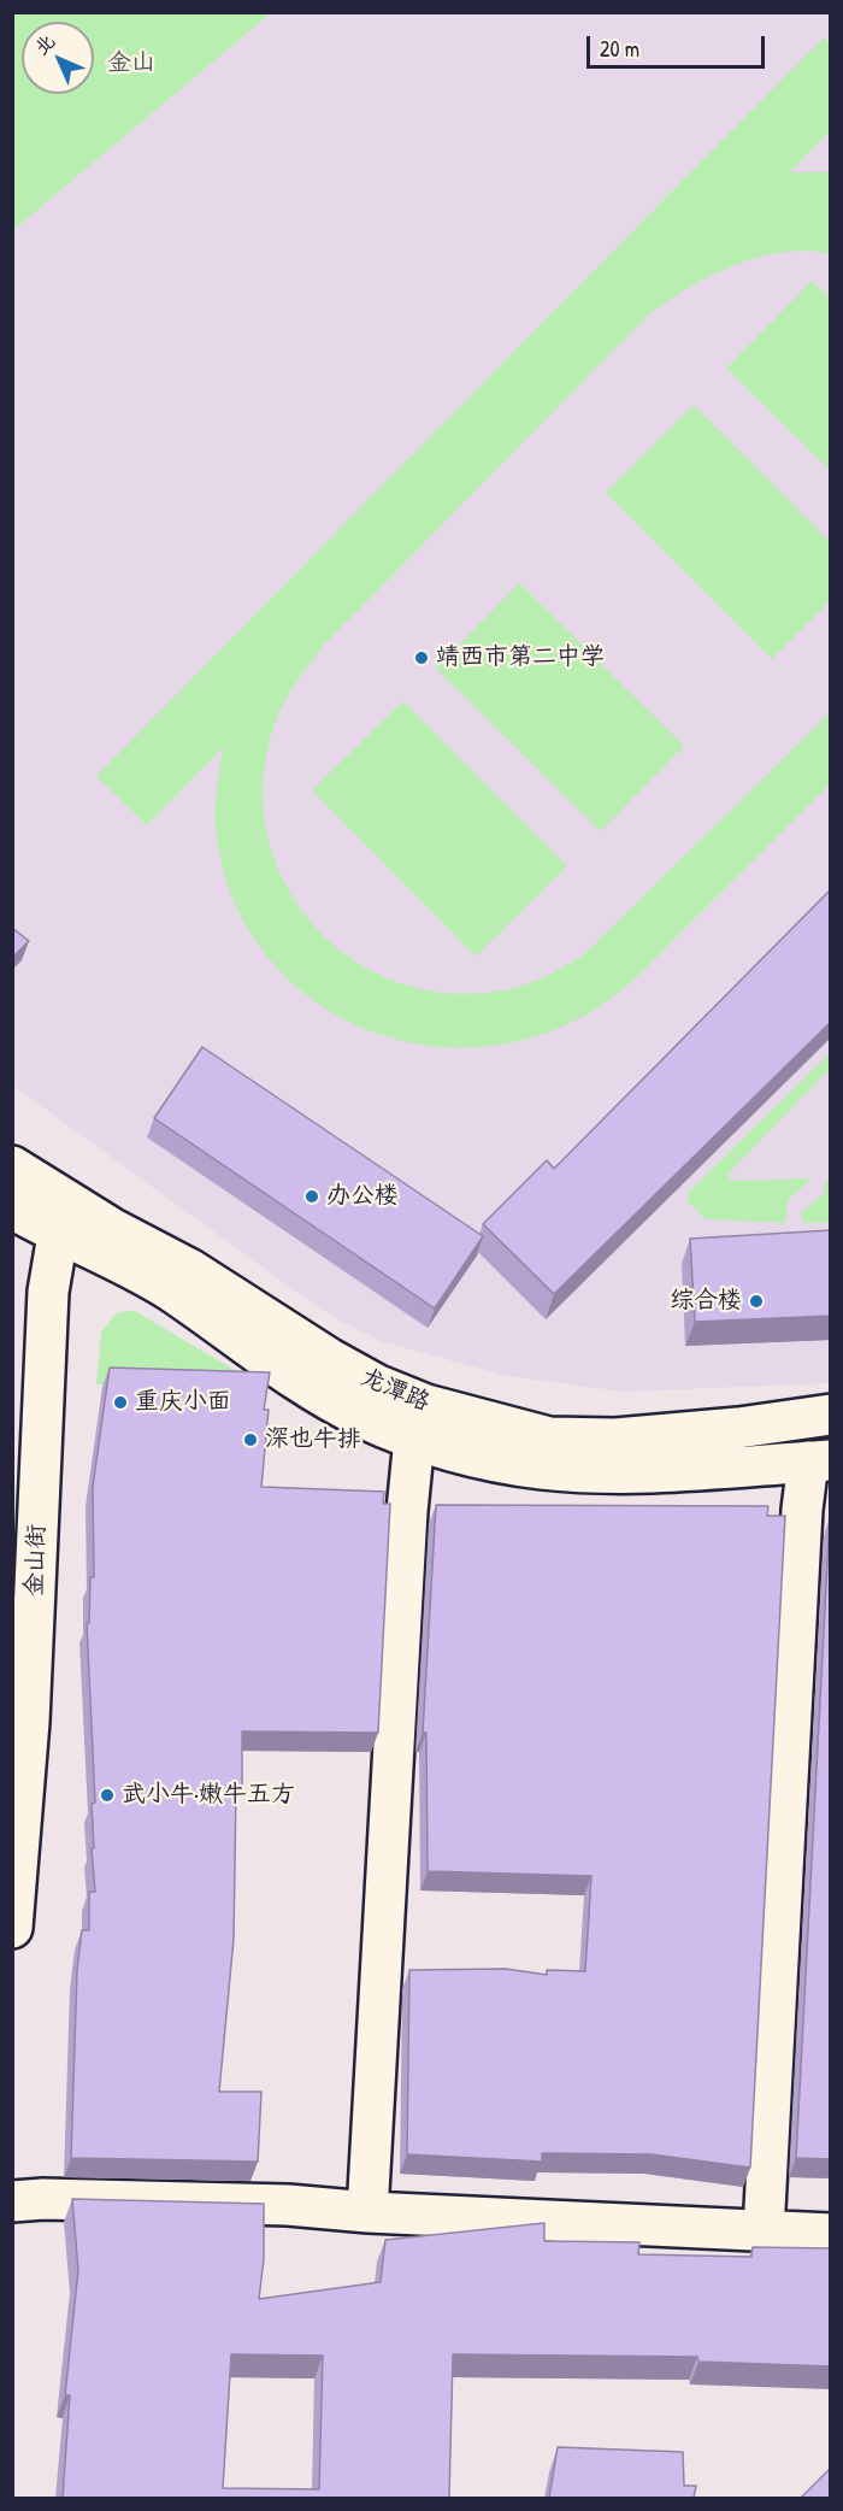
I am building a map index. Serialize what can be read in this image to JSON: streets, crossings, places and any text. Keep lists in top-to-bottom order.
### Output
{
  "streets": {
    "street": ["龙潭路", "金山街"]
  },
  "crossings": [
    ["龙潭路", "金山街"]
  ],
  "parks": ["金山"],
  "places": [
    "靖西市第二中学",
    "办公楼",
    "综合楼",
    "重庆小面",
    "深也牛排",
    "武小牛·嫩牛五方"
  ],
  "scale_bar": "20 m",
  "north": "top left"
}
